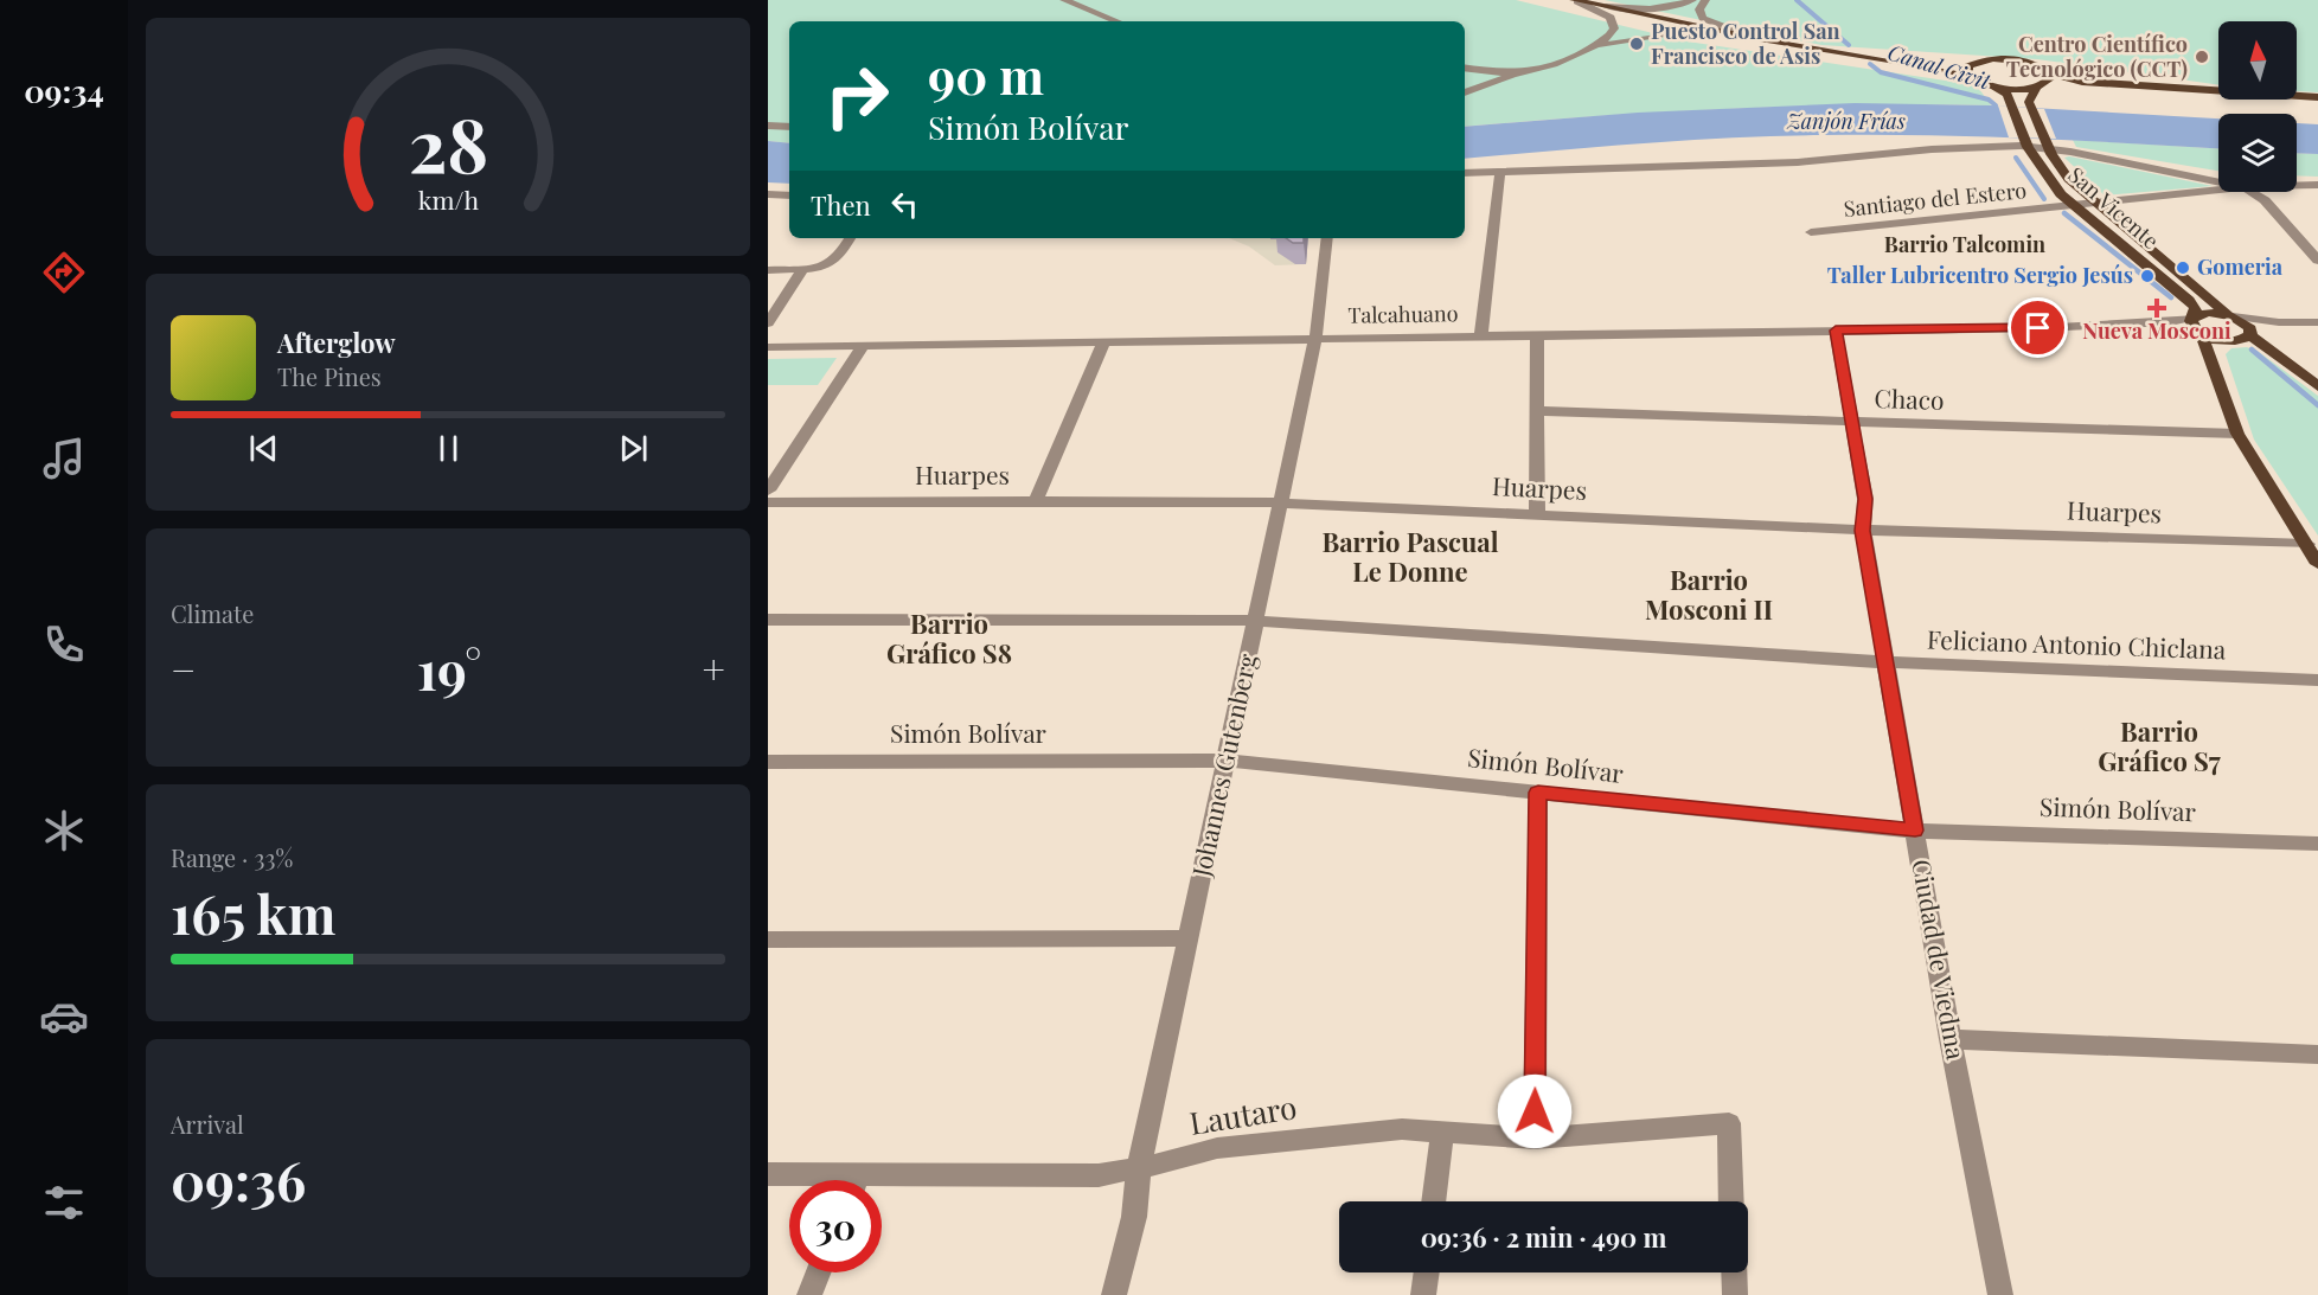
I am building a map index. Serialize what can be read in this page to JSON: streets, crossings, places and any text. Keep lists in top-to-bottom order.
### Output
{
  "streets": {
    "main road": ["San Vicente"],
    "street": [
      "Santiago del Estero",
      "Talcahuano",
      "Chaco",
      "Huarpes",
      "Feliciano Antonio Chiclana",
      "Simón Bolívar",
      "Johannes Gutenberg",
      "Ciudad de Viedma",
      "Lautaro"
    ]
  },
  "crossings": [
    ["Santiago del Estero", "San Vicente"],
    ["San Vicente", "Talcahuano"],
    ["Talcahuano", "Johannes Gutenberg"],
    ["Talcahuano", "Ciudad de Viedma"],
    ["Chaco", "Ciudad de Viedma"],
    ["Huarpes", "Johannes Gutenberg"],
    ["Huarpes", "Ciudad de Viedma"],
    ["Feliciano Antonio Chiclana", "Johannes Gutenberg"],
    ["Feliciano Antonio Chiclana", "Ciudad de Viedma"],
    ["Simón Bolívar", "Johannes Gutenberg"],
    ["Simón Bolívar", "Ciudad de Viedma"],
    ["Johannes Gutenberg", "Lautaro"]
  ],
  "districts": [
    "Barrio Talcomin",
    "Barrio Pascual Le Donne",
    "Barrio Mosconi II",
    "Barrio Gráfico S8",
    "Barrio Gráfico S7"
  ],
  "water": ["Canal Civit", "Zanjón Frías"],
  "places": {
    "other": [
      "Puesto Control San Francisco de Asis",
      "Centro Científico Tecnológico (CCT)",
      "Gomeria",
      "Taller Lubricentro Sergio Jesús"
    ],
    "health": ["Nueva Mosconi"]
  },
  "north": "top",
  "page": {
    "tabs": "09:34",
    "turn": ["90 m", "Simón Bolívar"],
    "then": "Then",
    "song": ["Afterglow", "The Pines"],
    "tile": [
      "Climate",
      ["Range · 33%", "165 km"],
      ["Arrival", "09:36"]
    ],
    "heat": ["−", "19°", "+"],
    "limit": "30",
    "trip": "09:36 · 2 min · 490 m",
    "gauge": ["28", "km/h"]
  }
}
